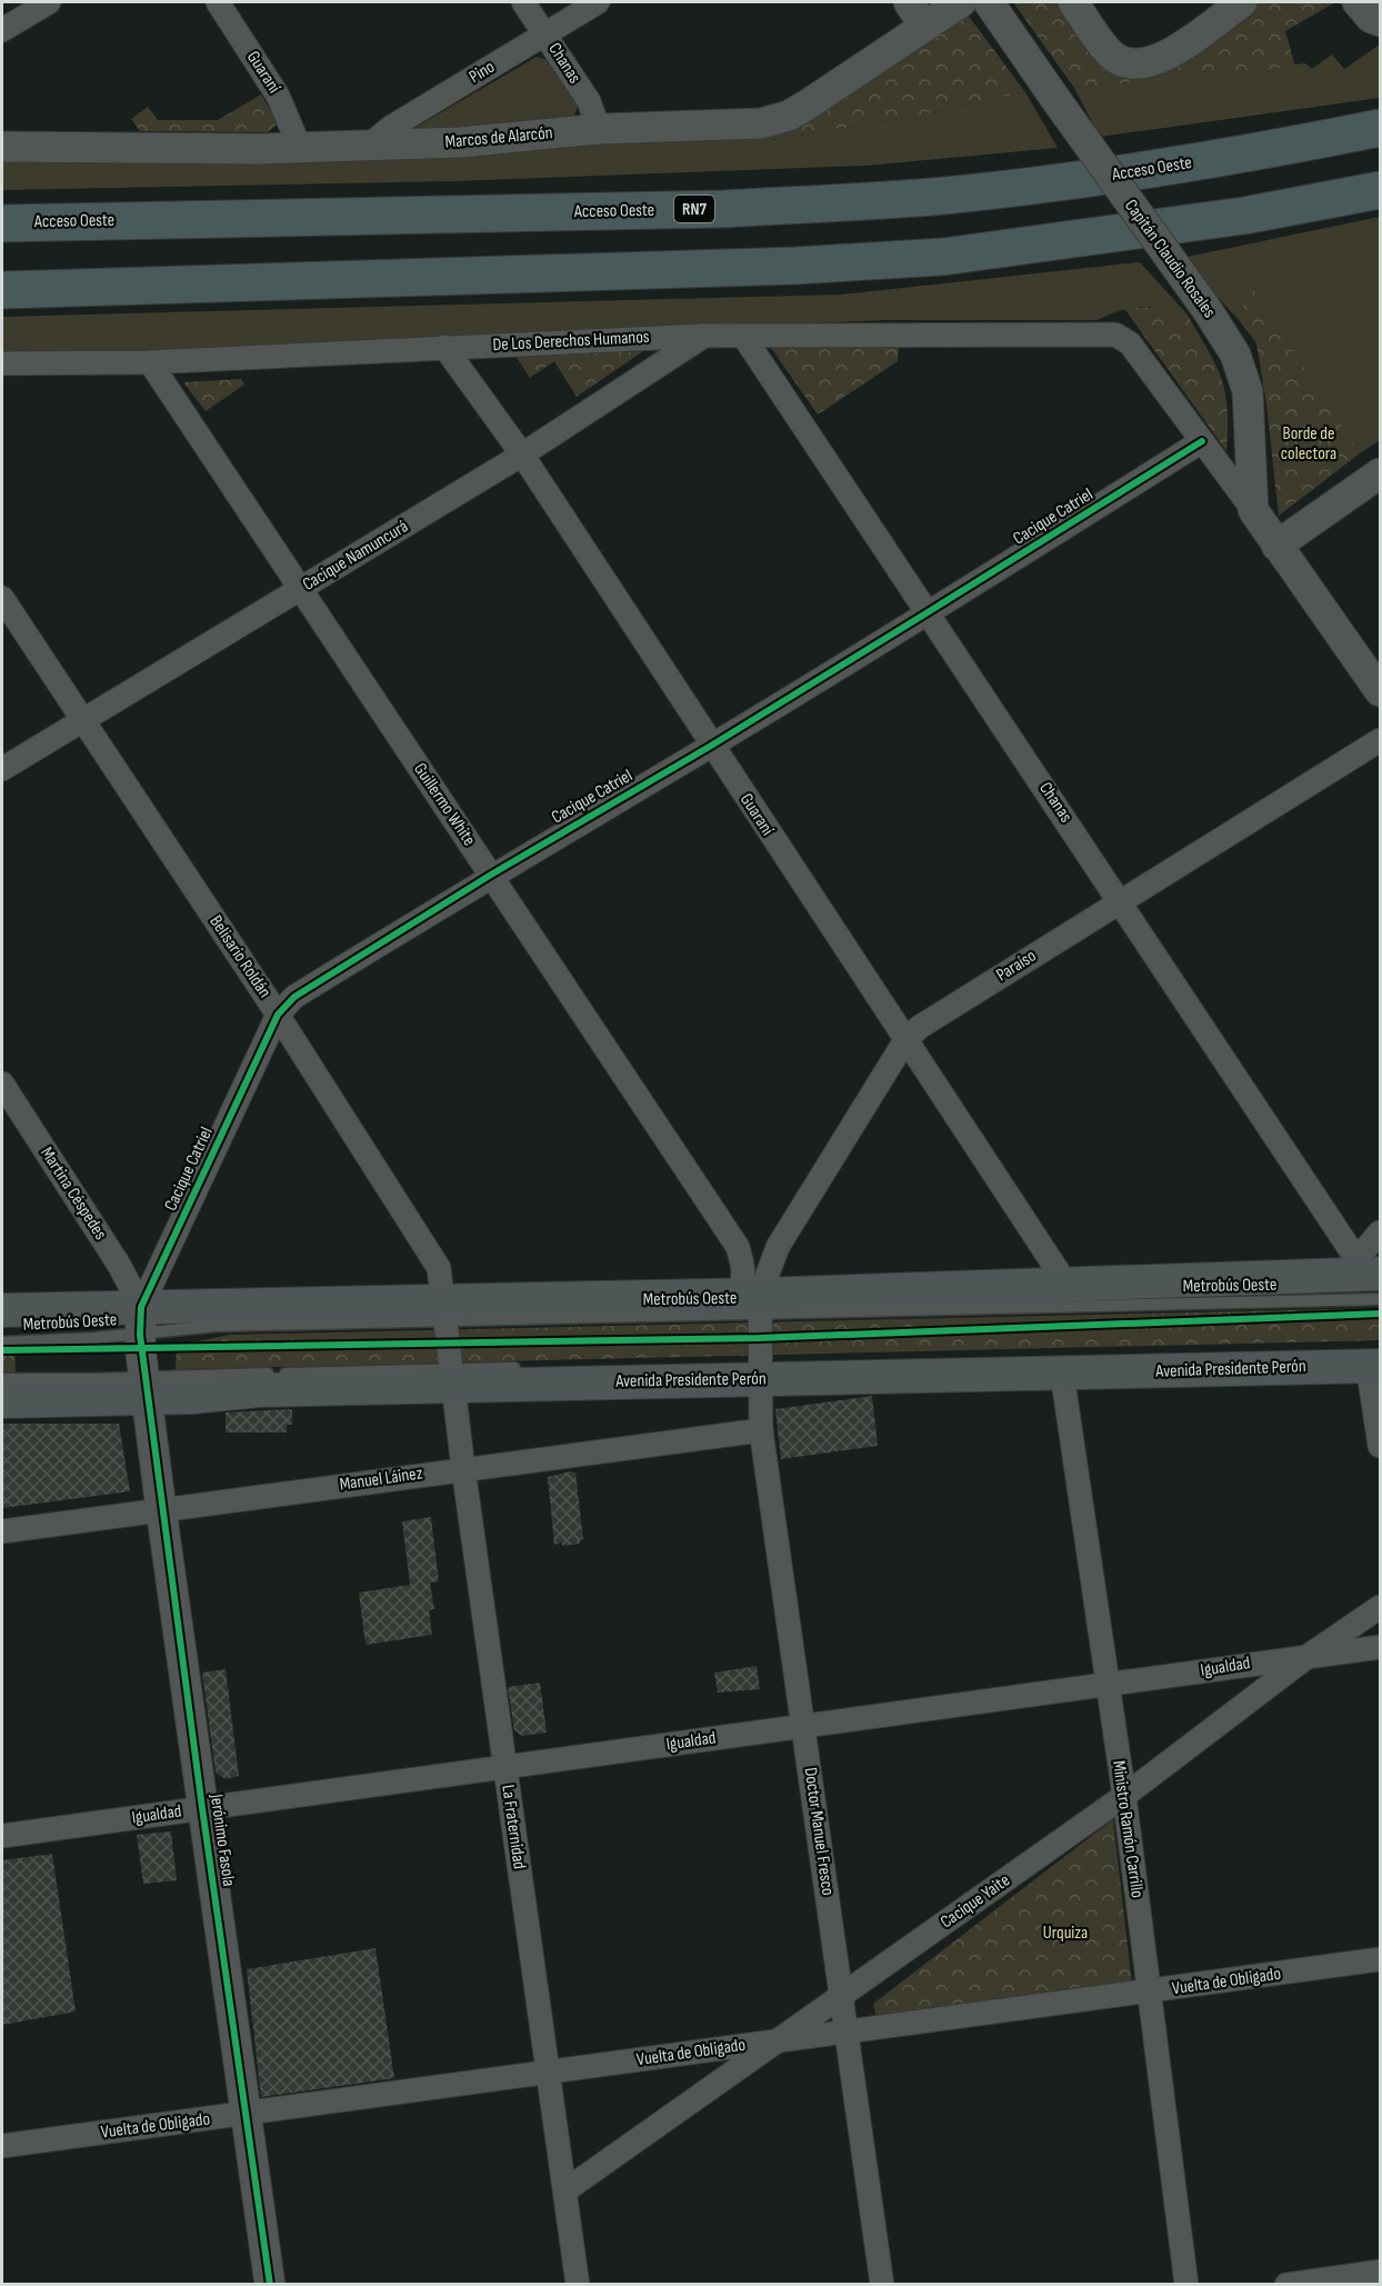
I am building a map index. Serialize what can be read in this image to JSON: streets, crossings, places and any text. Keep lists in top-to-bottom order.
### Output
{
  "streets": {
    "highway": ["Acceso Oeste", "RN7"],
    "main road": ["Avenida Presidente Perón"],
    "street": [
      "Chanas",
      "Guaraní",
      "Pino",
      "Marcos de Alarcón",
      "Capitán Claudio Rosales",
      "De Los Derechos Humanos",
      "Cacique Catriel",
      "Cacique Namuncurá",
      "Guillermo White",
      "Belisario Roldán",
      "Paraíso",
      "Martina Céspedes",
      "Manuel Láinez",
      "Igualdad",
      "La Fraternidad",
      "Ministro Ramón Carrillo",
      "Doctor Manuel Fresco",
      "Jerónimo Fasola",
      "Cacique Yaite",
      "Vuelta de Obligado"
    ],
    "lane": ["Metrobús Oeste"]
  },
  "crossings": [
    ["Chanas", "Pino"],
    ["Chanas", "Marcos de Alarcón"],
    ["Chanas", "De Los Derechos Humanos"],
    ["Chanas", "Cacique Catriel"],
    ["Chanas", "Paraíso"],
    ["Guaraní", "Marcos de Alarcón"],
    ["Guaraní", "De Los Derechos Humanos"],
    ["Guaraní", "Cacique Catriel"],
    ["Guaraní", "Cacique Namuncurá"],
    ["Guaraní", "Paraíso"],
    ["Pino", "Marcos de Alarcón"],
    ["De Los Derechos Humanos", "Cacique Catriel"],
    ["De Los Derechos Humanos", "Cacique Namuncurá"],
    ["De Los Derechos Humanos", "Guillermo White"],
    ["Cacique Catriel", "Guillermo White"],
    ["Cacique Catriel", "Belisario Roldán"],
    ["Cacique Catriel", "Martina Céspedes"],
    ["Cacique Catriel", "Metrobús Oeste"],
    ["Cacique Catriel", "Jerónimo Fasola"],
    ["Cacique Namuncurá", "Guillermo White"],
    ["Cacique Namuncurá", "Belisario Roldán"],
    ["Guillermo White", "Paraíso"],
    ["Guillermo White", "Metrobús Oeste"],
    ["Guillermo White", "Doctor Manuel Fresco"],
    ["Belisario Roldán", "Avenida Presidente Perón"],
    ["Belisario Roldán", "La Fraternidad"],
    ["Paraíso", "Metrobús Oeste"],
    ["Paraíso", "Doctor Manuel Fresco"],
    ["Martina Céspedes", "Metrobús Oeste"],
    ["Martina Céspedes", "Jerónimo Fasola"],
    ["Metrobús Oeste", "Doctor Manuel Fresco"],
    ["Metrobús Oeste", "Jerónimo Fasola"],
    ["Avenida Presidente Perón", "La Fraternidad"],
    ["Avenida Presidente Perón", "Ministro Ramón Carrillo"],
    ["Avenida Presidente Perón", "Doctor Manuel Fresco"],
    ["Avenida Presidente Perón", "Jerónimo Fasola"],
    ["Manuel Láinez", "La Fraternidad"],
    ["Manuel Láinez", "Doctor Manuel Fresco"],
    ["Manuel Láinez", "Jerónimo Fasola"],
    ["Igualdad", "La Fraternidad"],
    ["Igualdad", "Ministro Ramón Carrillo"],
    ["Igualdad", "Doctor Manuel Fresco"],
    ["Igualdad", "Jerónimo Fasola"],
    ["Igualdad", "Cacique Yaite"],
    ["La Fraternidad", "Cacique Yaite"],
    ["La Fraternidad", "Vuelta de Obligado"],
    ["Ministro Ramón Carrillo", "Cacique Yaite"],
    ["Ministro Ramón Carrillo", "Vuelta de Obligado"],
    ["Doctor Manuel Fresco", "Cacique Yaite"],
    ["Doctor Manuel Fresco", "Vuelta de Obligado"],
    ["Jerónimo Fasola", "Vuelta de Obligado"],
    ["Cacique Yaite", "Vuelta de Obligado"]
  ],
  "parks": ["Borde de colectora", "Urquiza"]
}
